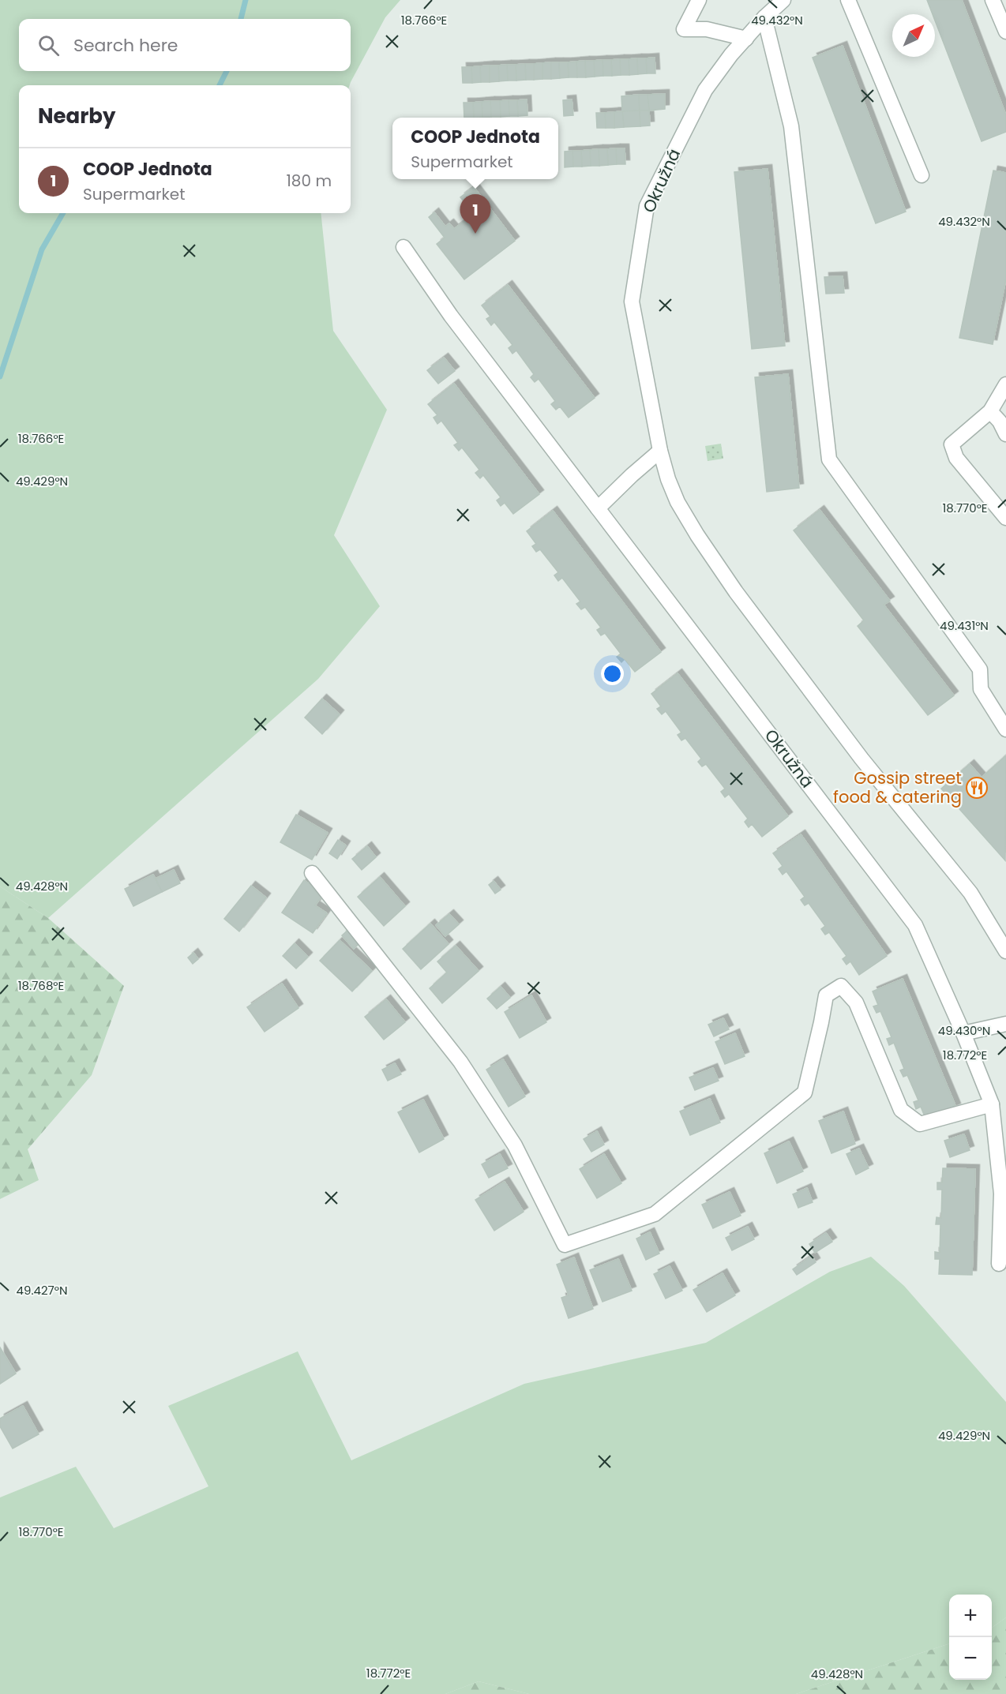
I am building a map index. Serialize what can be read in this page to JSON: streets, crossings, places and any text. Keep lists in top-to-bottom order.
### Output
{
  "streets": {
    "street": ["Okružná"]
  },
  "places": {
    "restaurant": ["Gossip street food & catering"]
  },
  "north": "top right",
  "page": {
    "search": "Search here",
    "heading": "Nearby",
    "popup": ["COOP Jednota", "Supermarket"],
    "list": [
      {
        "mark": "1",
        "name": "COOP Jednota",
        "note": "Supermarket",
        "value": "180 m"
      }
    ],
    "pins": "1",
    "map_buttons": ["+", "−"]
  },
  "coordinates": [
    "49.432°N",
    "18.766°E",
    "49.429°N",
    "18.770°E",
    "49.431°N",
    "49.428°N",
    "18.768°E",
    "49.430°N",
    "18.772°E",
    "49.427°N"
  ]
}
